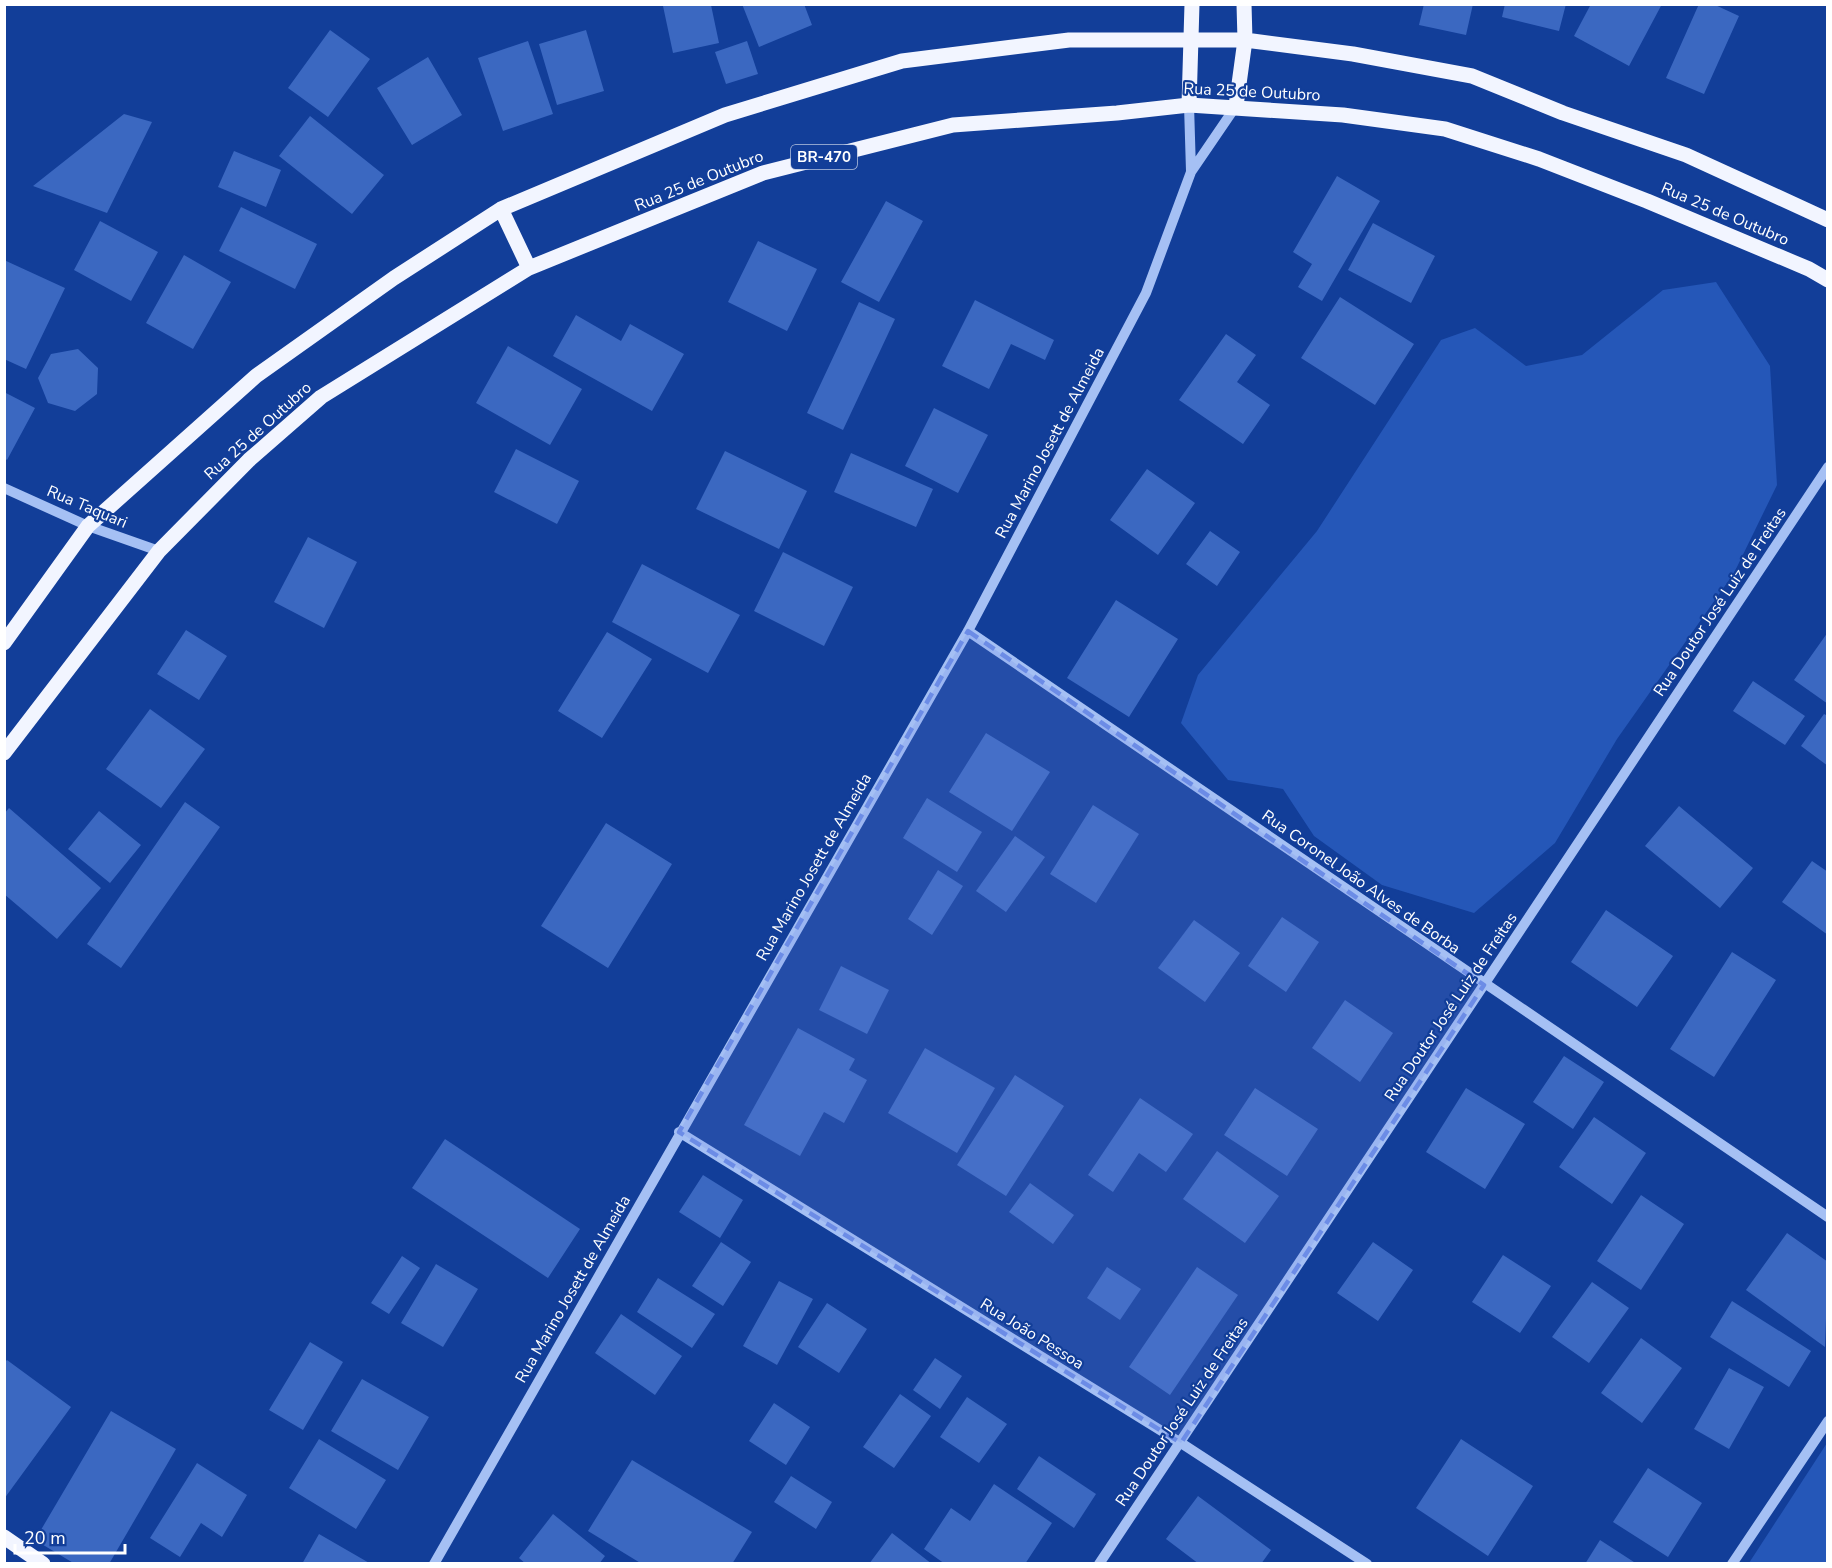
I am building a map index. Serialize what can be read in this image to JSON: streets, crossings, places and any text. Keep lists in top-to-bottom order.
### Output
{
  "streets": {
    "main road": ["Rua 25 de Outubro", "BR-470"],
    "street": [
      "Rua Marino Josett de Almeida",
      "Rua Taquari",
      "Rua Doutor José Luiz de Freitas",
      "Rua Coronel João Alves de Borba",
      "Rua João Pessoa"
    ]
  },
  "crossings": [
    ["Rua 25 de Outubro", "Rua Marino Josett de Almeida"],
    ["Rua 25 de Outubro", "Rua Taquari"],
    ["Rua Marino Josett de Almeida", "Rua Coronel João Alves de Borba"],
    ["Rua Marino Josett de Almeida", "Rua João Pessoa"],
    ["Rua Doutor José Luiz de Freitas", "Rua Coronel João Alves de Borba"],
    ["Rua Doutor José Luiz de Freitas", "Rua João Pessoa"]
  ],
  "scale_bar": "20 m"
}
